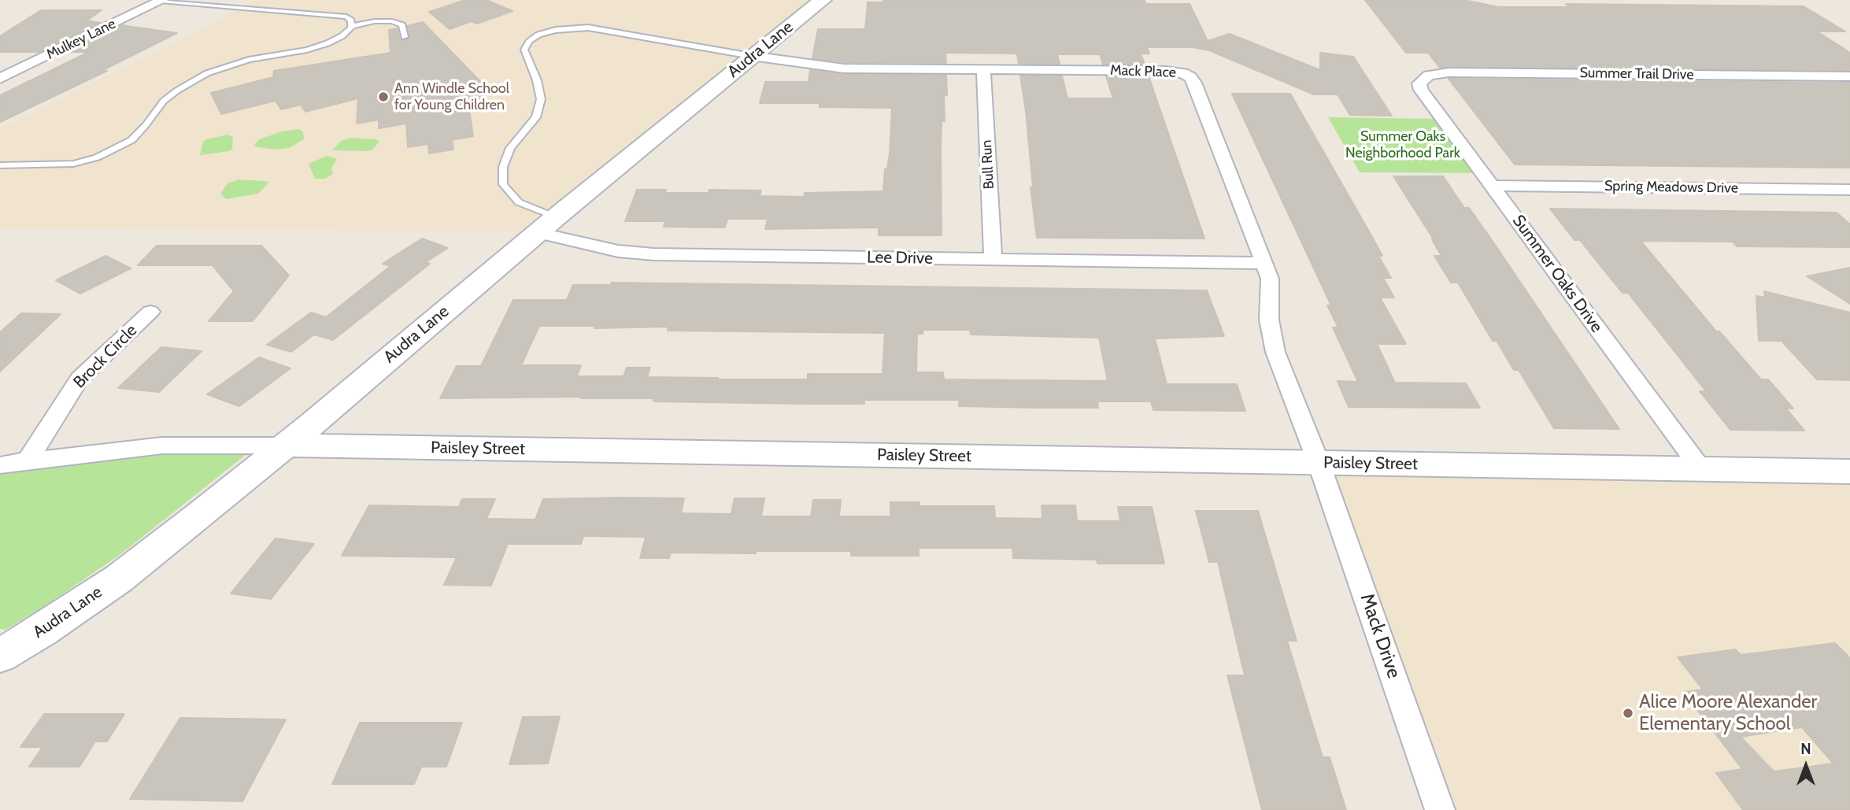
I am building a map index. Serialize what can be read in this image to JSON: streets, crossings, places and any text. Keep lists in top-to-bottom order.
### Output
{
  "streets": {
    "street": [
      "Mulkey Lane",
      "Audra Lane",
      "Mack Place",
      "Summer Trail Drive",
      "Bull Run",
      "Spring Meadows Drive",
      "Lee Drive",
      "Summer Oaks Drive",
      "Brock Circle",
      "Paisley Street",
      "Mack Drive"
    ]
  },
  "crossings": [
    ["Audra Lane", "Mack Place"],
    ["Audra Lane", "Lee Drive"],
    ["Audra Lane", "Paisley Street"],
    ["Mack Place", "Bull Run"],
    ["Mack Place", "Lee Drive"],
    ["Mack Place", "Paisley Street"],
    ["Mack Place", "Mack Drive"],
    ["Summer Trail Drive", "Summer Oaks Drive"],
    ["Bull Run", "Lee Drive"],
    ["Spring Meadows Drive", "Summer Oaks Drive"],
    ["Summer Oaks Drive", "Paisley Street"],
    ["Brock Circle", "Paisley Street"],
    ["Paisley Street", "Mack Drive"]
  ],
  "parks": ["Summer Oaks Neighborhood Park"],
  "places": ["Ann Windle School for Young Children", "Alice Moore Alexander Elementary School"],
  "north": "top"
}
